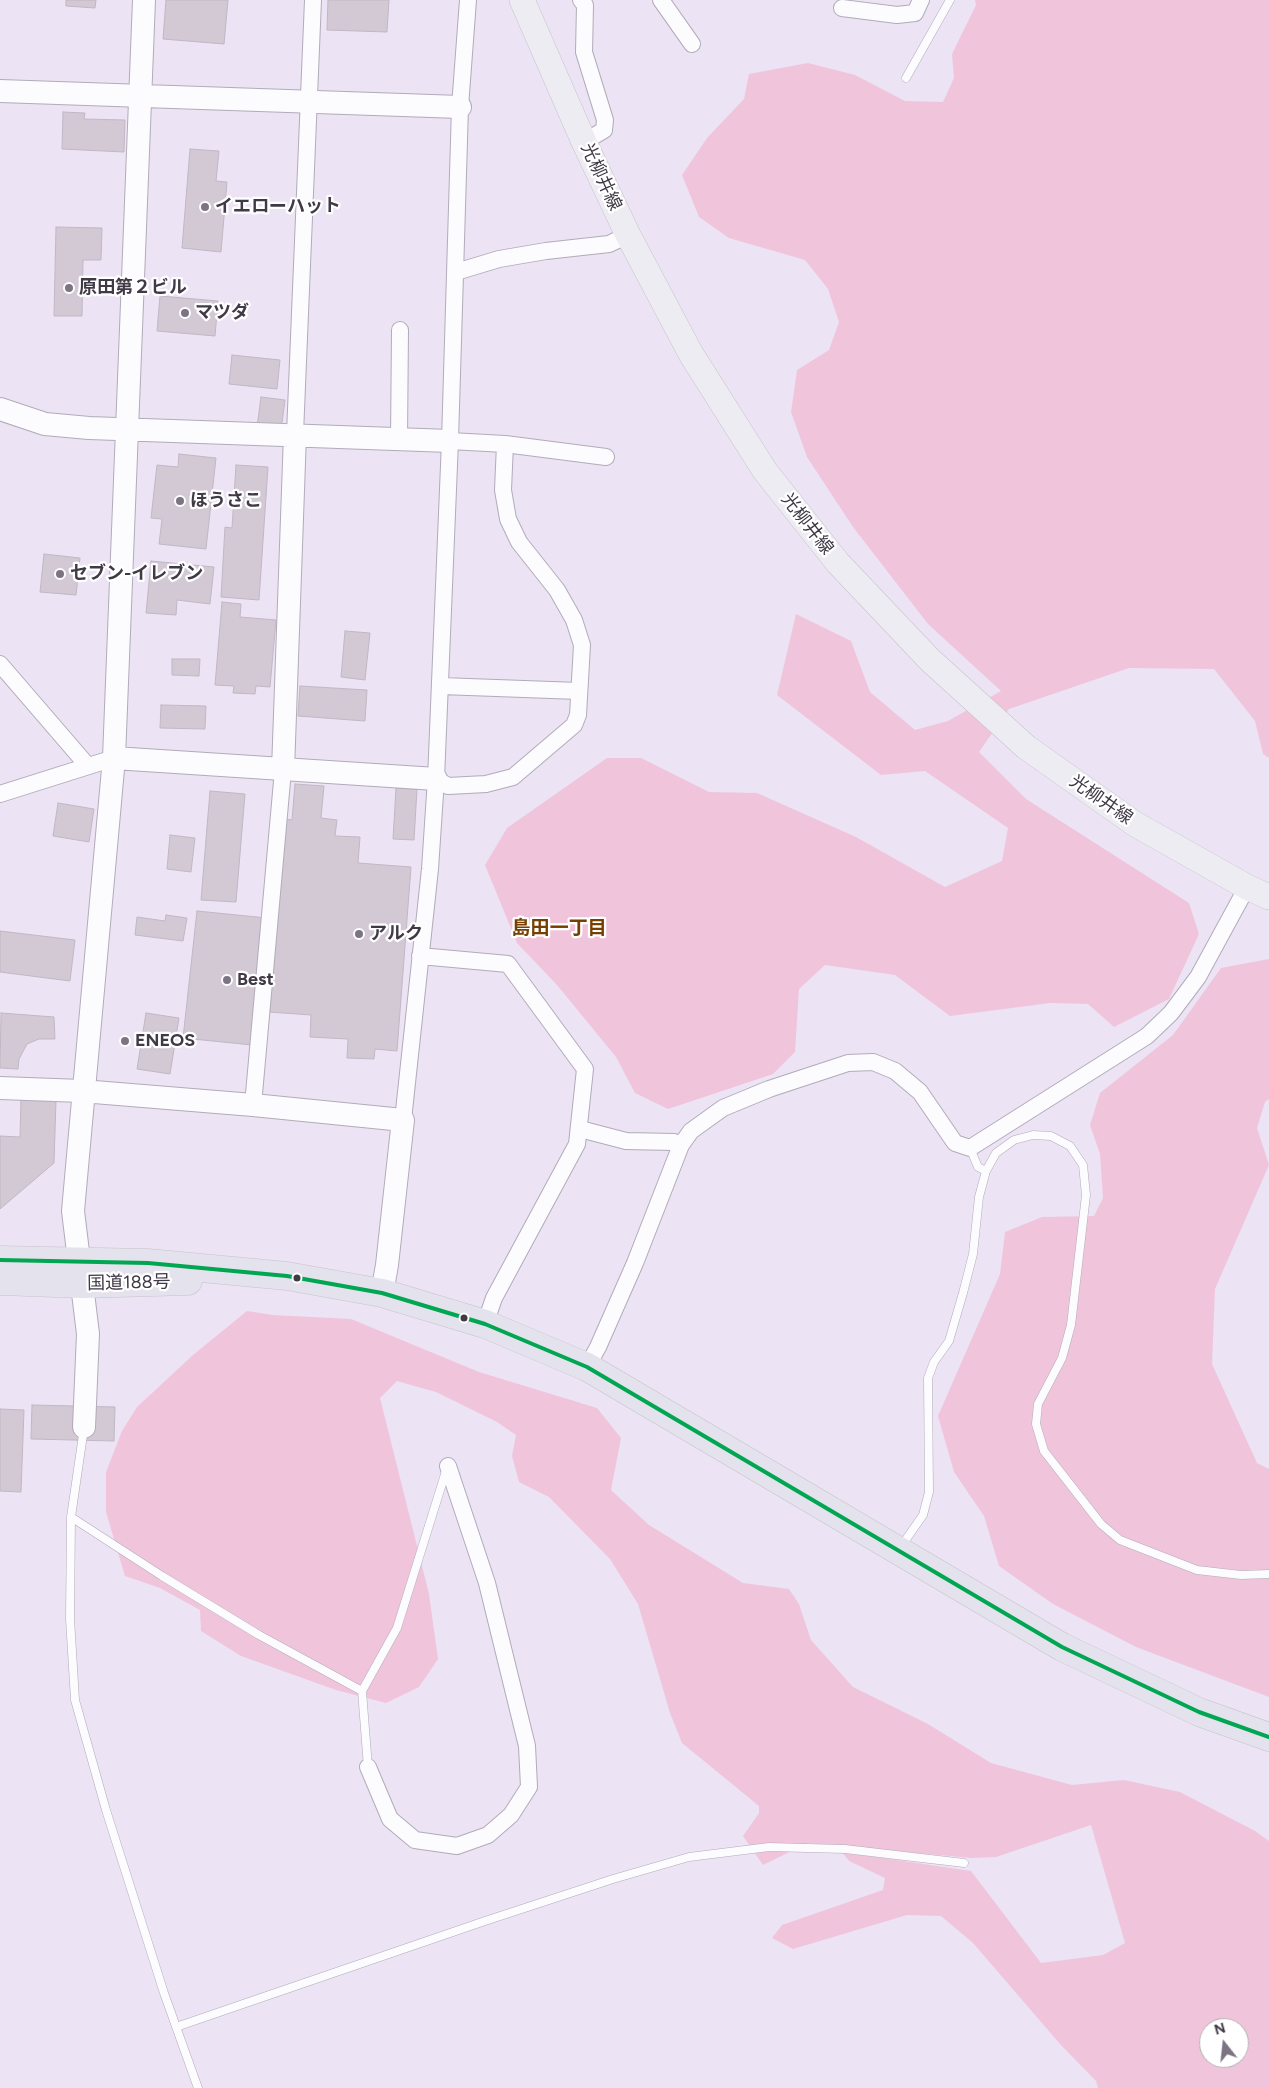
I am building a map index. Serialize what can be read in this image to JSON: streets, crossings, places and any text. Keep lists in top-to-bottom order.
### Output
{
  "streets": {
    "highway": ["国道188号"],
    "main road": ["光柳井線"]
  },
  "districts": ["島田一丁目"],
  "places": [
    "イエローハット",
    "原田第２ビル",
    "マツダ",
    "ほうさこ",
    "セブン-イレブン",
    "アルク",
    "Best",
    "ENEOS"
  ],
  "north": "top"
}
